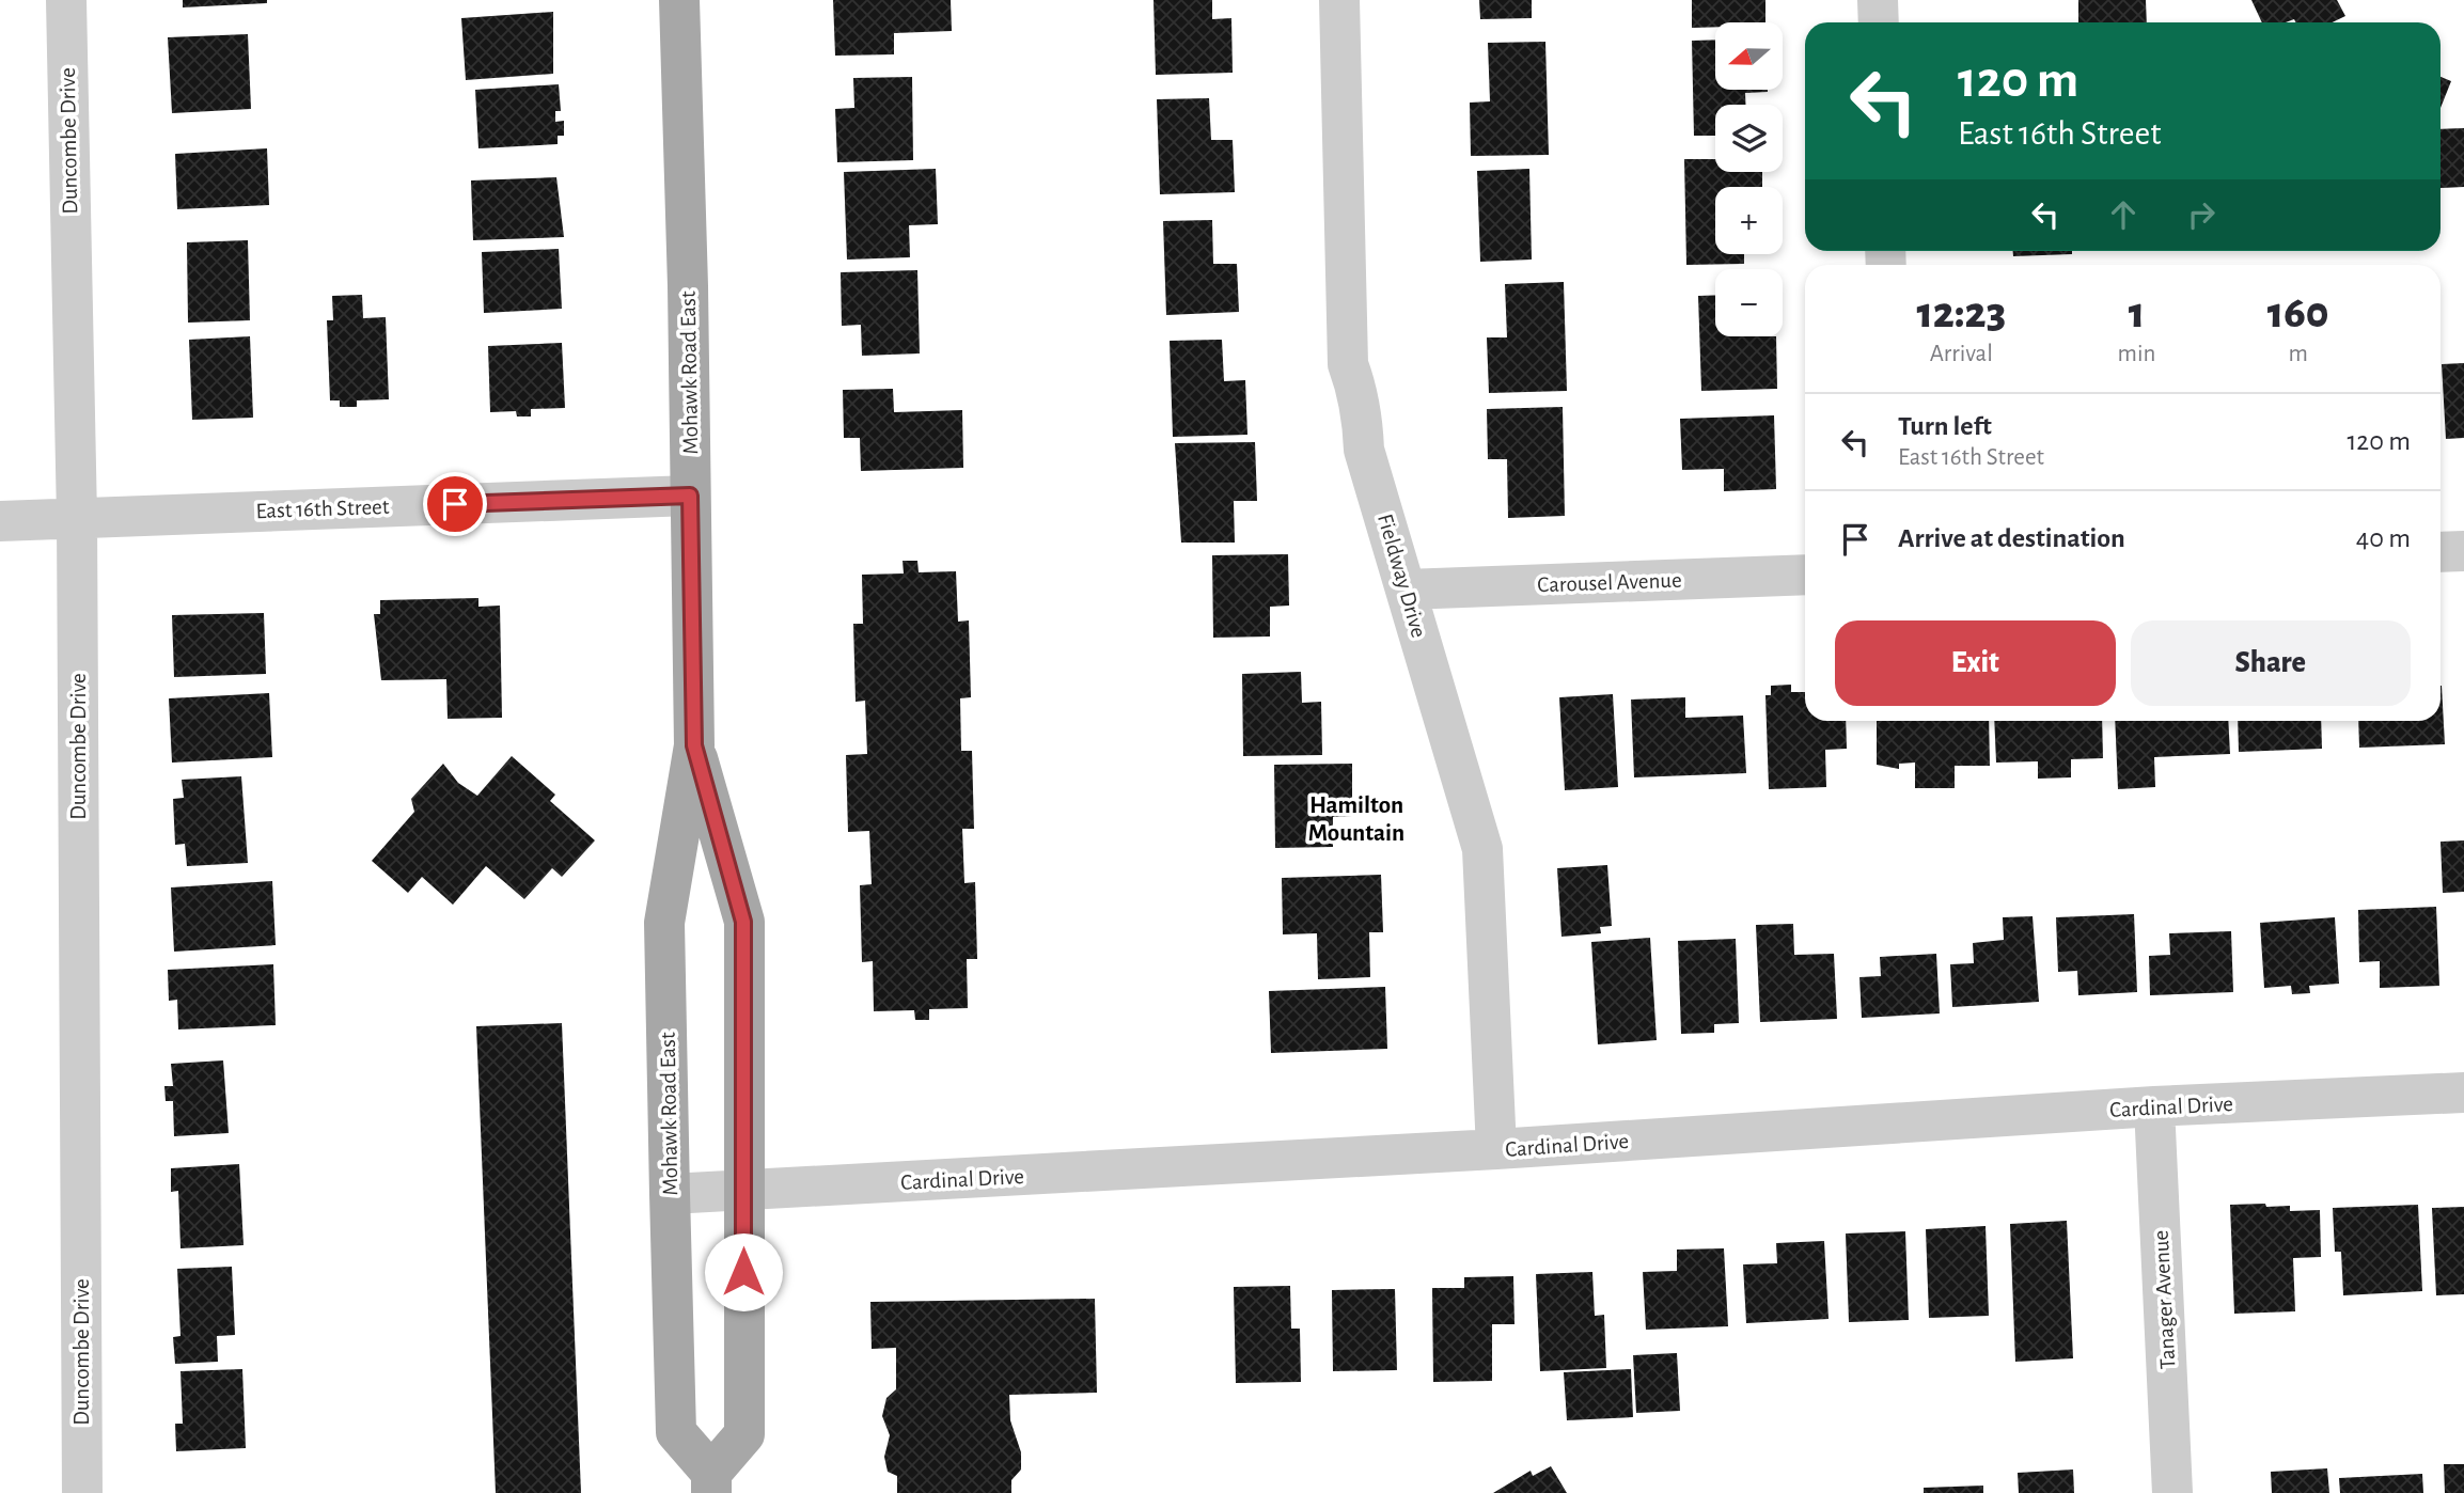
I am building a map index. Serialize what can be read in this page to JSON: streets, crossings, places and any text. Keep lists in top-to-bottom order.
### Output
{
  "streets": {
    "main road": ["Mohawk Road East"],
    "street": [
      "Duncombe Drive",
      "East 16th Street",
      "Fieldway Drive",
      "Carousel Avenue",
      "Cardinal Drive",
      "Tanager Avenue"
    ]
  },
  "crossings": [
    ["Duncombe Drive", "East 16th Street"],
    ["Mohawk Road East", "East 16th Street"],
    ["Mohawk Road East", "Cardinal Drive"],
    ["Fieldway Drive", "Carousel Avenue"],
    ["Fieldway Drive", "Cardinal Drive"],
    ["Cardinal Drive", "Tanager Avenue"]
  ],
  "districts": ["Hamilton Mountain"],
  "north": "left",
  "page": {
    "map_buttons": ["+", "−"],
    "turn": ["120 m", "East 16th Street"],
    "eta": [
      "12:23",
      "Arrival",
      "1",
      "min",
      "160",
      "m"
    ],
    "list": [
      {
        "name": "Turn left",
        "note": "East 16th Street",
        "value": "120 m"
      },
      {
        "name": "Arrive at destination",
        "value": "40 m"
      }
    ],
    "buttons": ["Exit", "Share"]
  }
}
